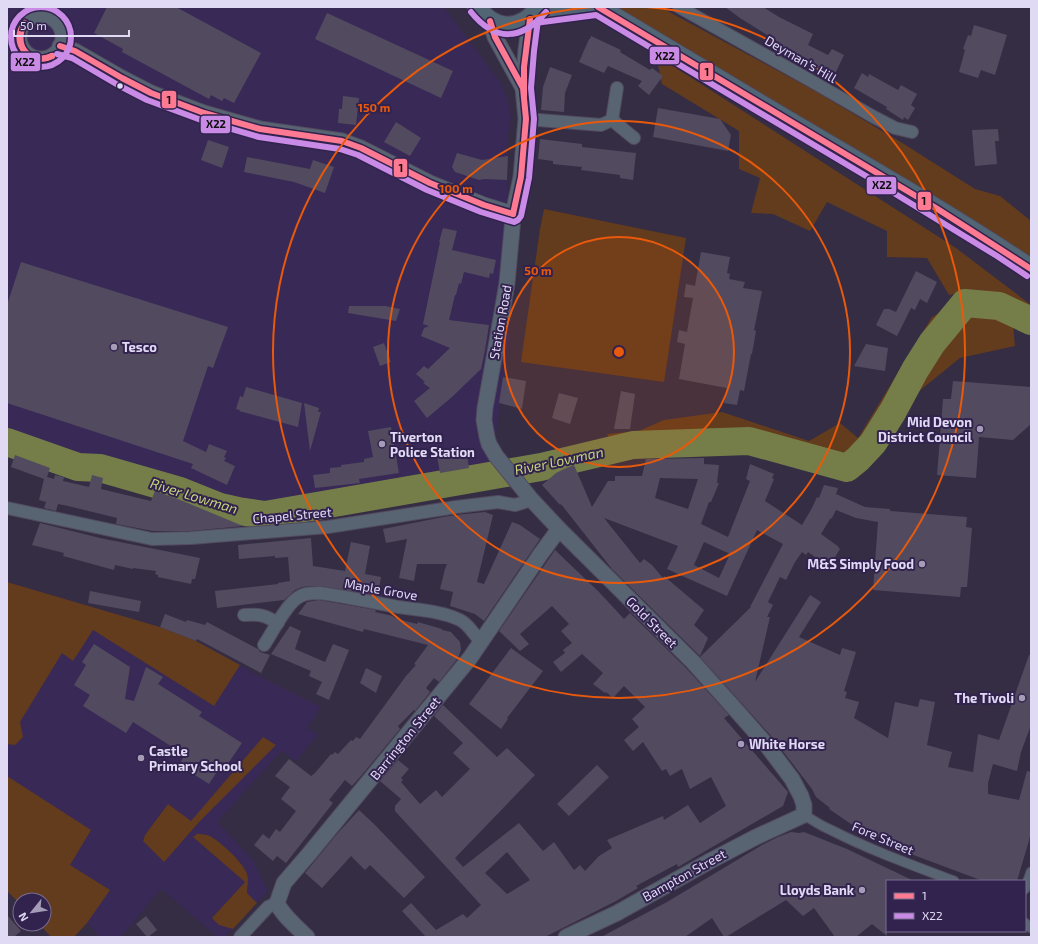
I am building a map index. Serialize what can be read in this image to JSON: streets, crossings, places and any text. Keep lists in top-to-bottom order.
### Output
{
  "streets": {
    "street": [
      "Deyman's Hill",
      "Station Road",
      "Chapel Street",
      "Maple Grove",
      "Gold Street",
      "Barrington Street",
      "Fore Street",
      "Bampton Street"
    ]
  },
  "crossings": [
    ["Station Road", "Gold Street"],
    ["Chapel Street", "Gold Street"],
    ["Maple Grove", "Barrington Street"],
    ["Gold Street", "Barrington Street"],
    ["Gold Street", "Fore Street"],
    ["Gold Street", "Bampton Street"],
    ["Fore Street", "Bampton Street"]
  ],
  "water": ["River Lowman"],
  "places": [
    "Tesco",
    "Mid Devon District Council",
    "Tiverton Police Station",
    "M&S Simply Food",
    "The Tivoli",
    "White Horse",
    "Castle Primary School",
    "Lloyds Bank"
  ],
  "lines": ["transit line 1", "transit line X22"],
  "legend": ["1", "X22"],
  "scale_bar": "50 m",
  "north": "bottom left",
  "rings": ["150 m", "100 m", "50 m"]
}
